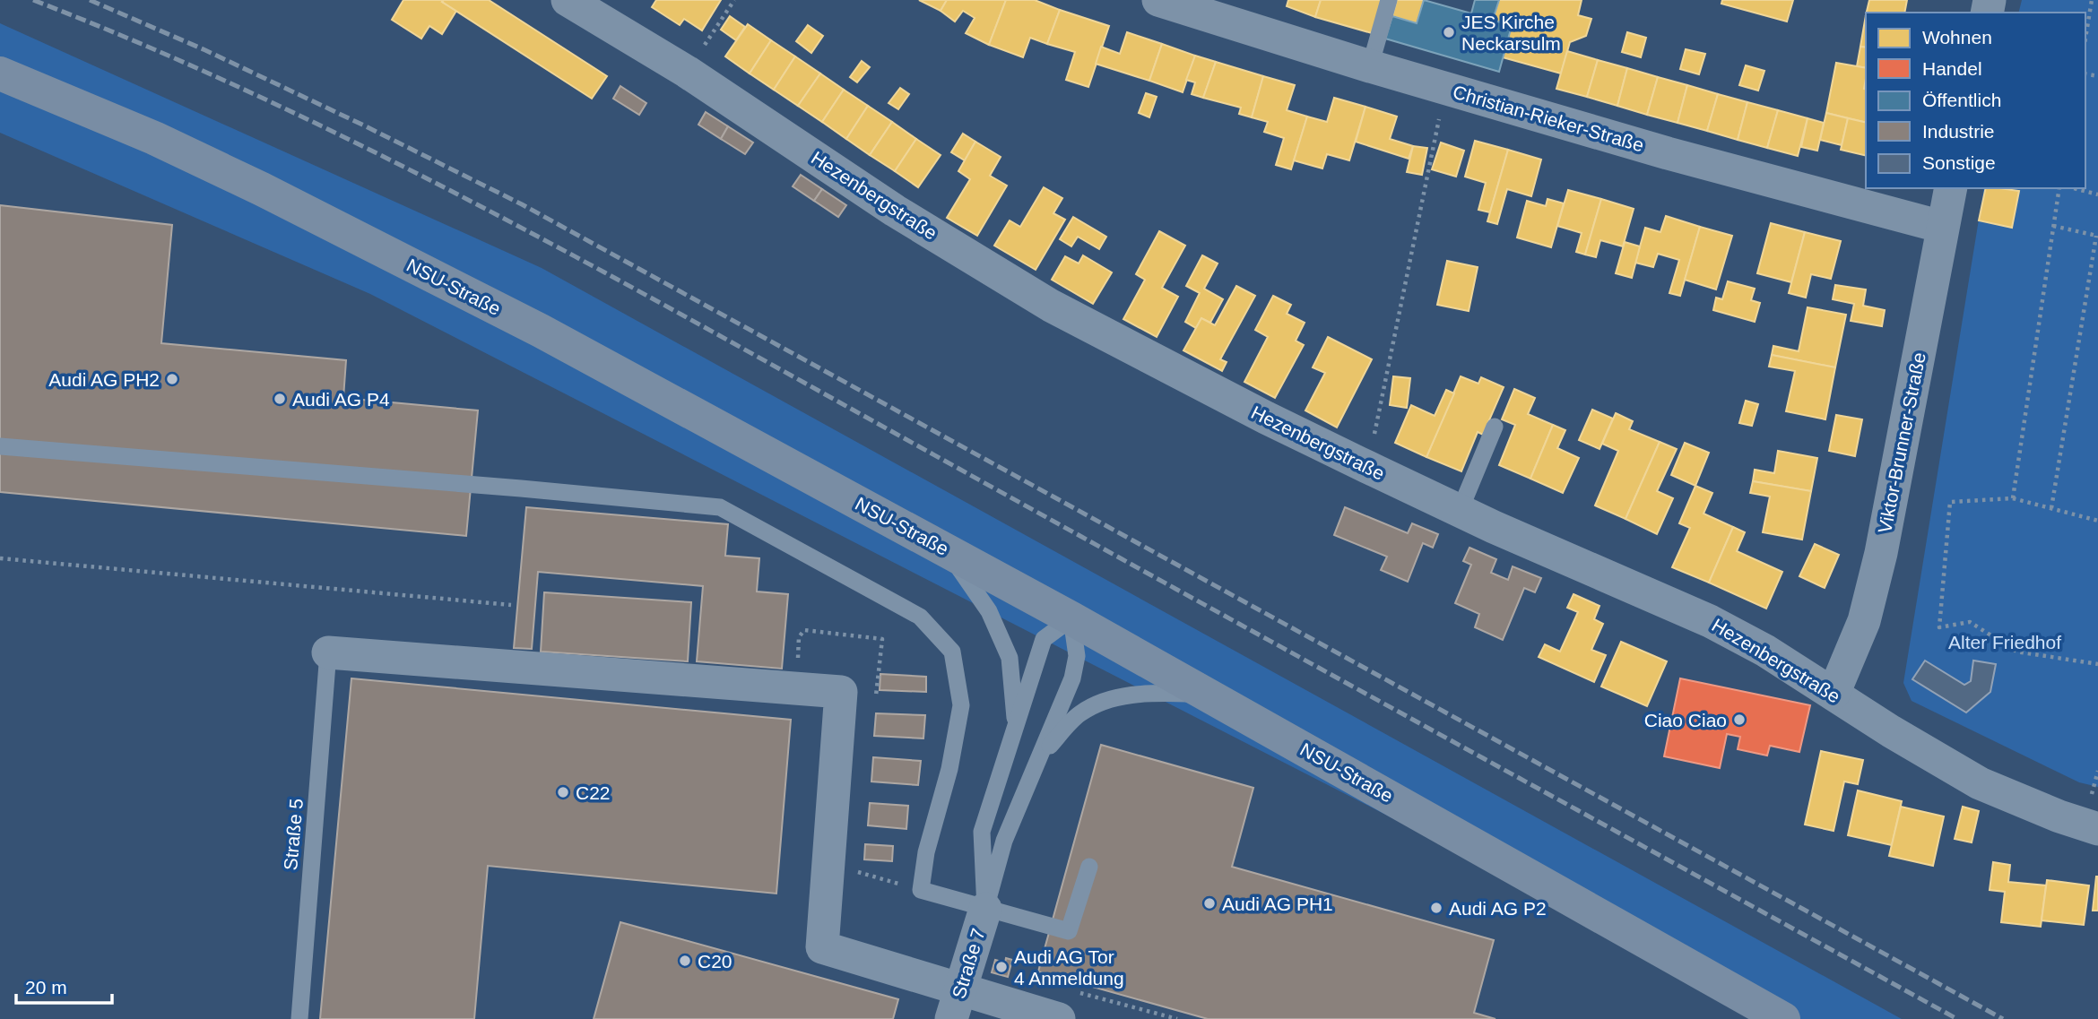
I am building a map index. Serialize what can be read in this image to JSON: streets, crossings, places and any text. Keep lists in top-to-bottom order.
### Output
{
  "streets": {
    "main road": ["NSU-Straße"],
    "street": [
      "Christian-Rieker-Straße",
      "Hezenbergstraße",
      "Viktor-Brunner-Straße",
      "Straße 7"
    ],
    "lane": ["Straße 5"]
  },
  "crossings": [
    ["Christian-Rieker-Straße", "Viktor-Brunner-Straße"],
    ["Hezenbergstraße", "Viktor-Brunner-Straße"]
  ],
  "parks": ["Alter Friedhof"],
  "places": [
    "JES Kirche Neckarsulm",
    "Audi AG PH2",
    "Audi AG P4",
    "Ciao Ciao",
    "C22",
    "Audi AG PH1",
    "Audi AG P2",
    "C20",
    "Audi AG Tor 4 Anmeldung"
  ],
  "legend": [
    "Wohnen",
    "Handel",
    "Öffentlich",
    "Industrie",
    "Sonstige"
  ],
  "scale_bar": "20 m"
}
